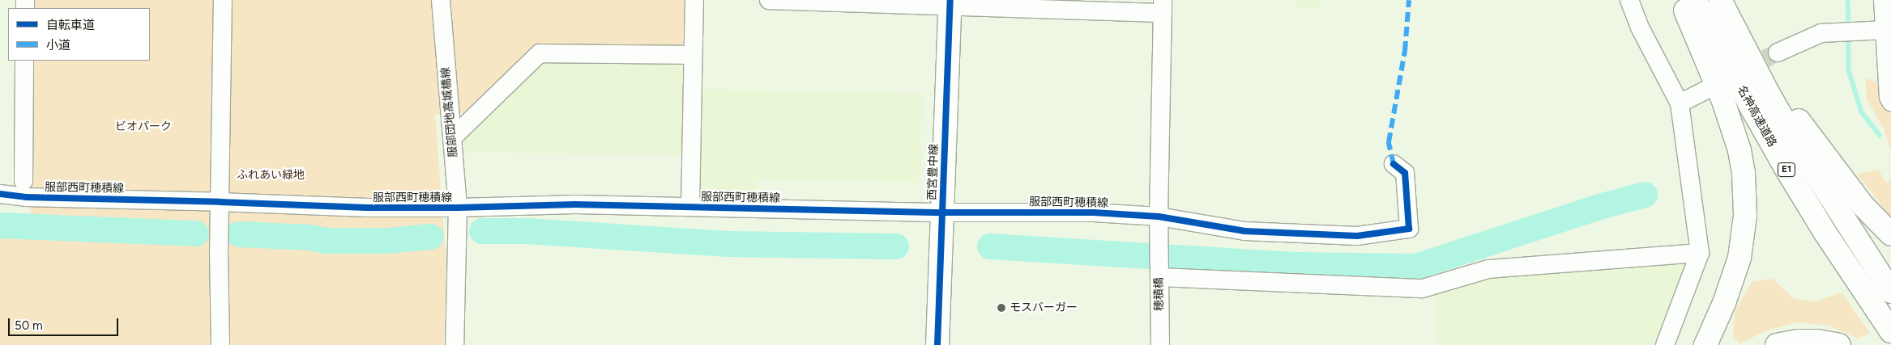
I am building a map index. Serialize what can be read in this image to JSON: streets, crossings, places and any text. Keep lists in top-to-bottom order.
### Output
{
  "streets": {
    "main road": ["名神高速道路", "E1", "西宮豊中線"],
    "street": ["服部団地高城橋線", "服部西町穂積線", "穂積橋"]
  },
  "crossings": [
    ["服部団地高城橋線", "服部西町穂積線"],
    ["西宮豊中線", "服部西町穂積線"],
    ["服部西町穂積線", "穂積橋"]
  ],
  "parks": ["ビオパーク", "ふれあい緑地"],
  "places": ["モスバーガー"],
  "legend": ["自転車道", "小道"],
  "scale_bar": "50 m"
}
